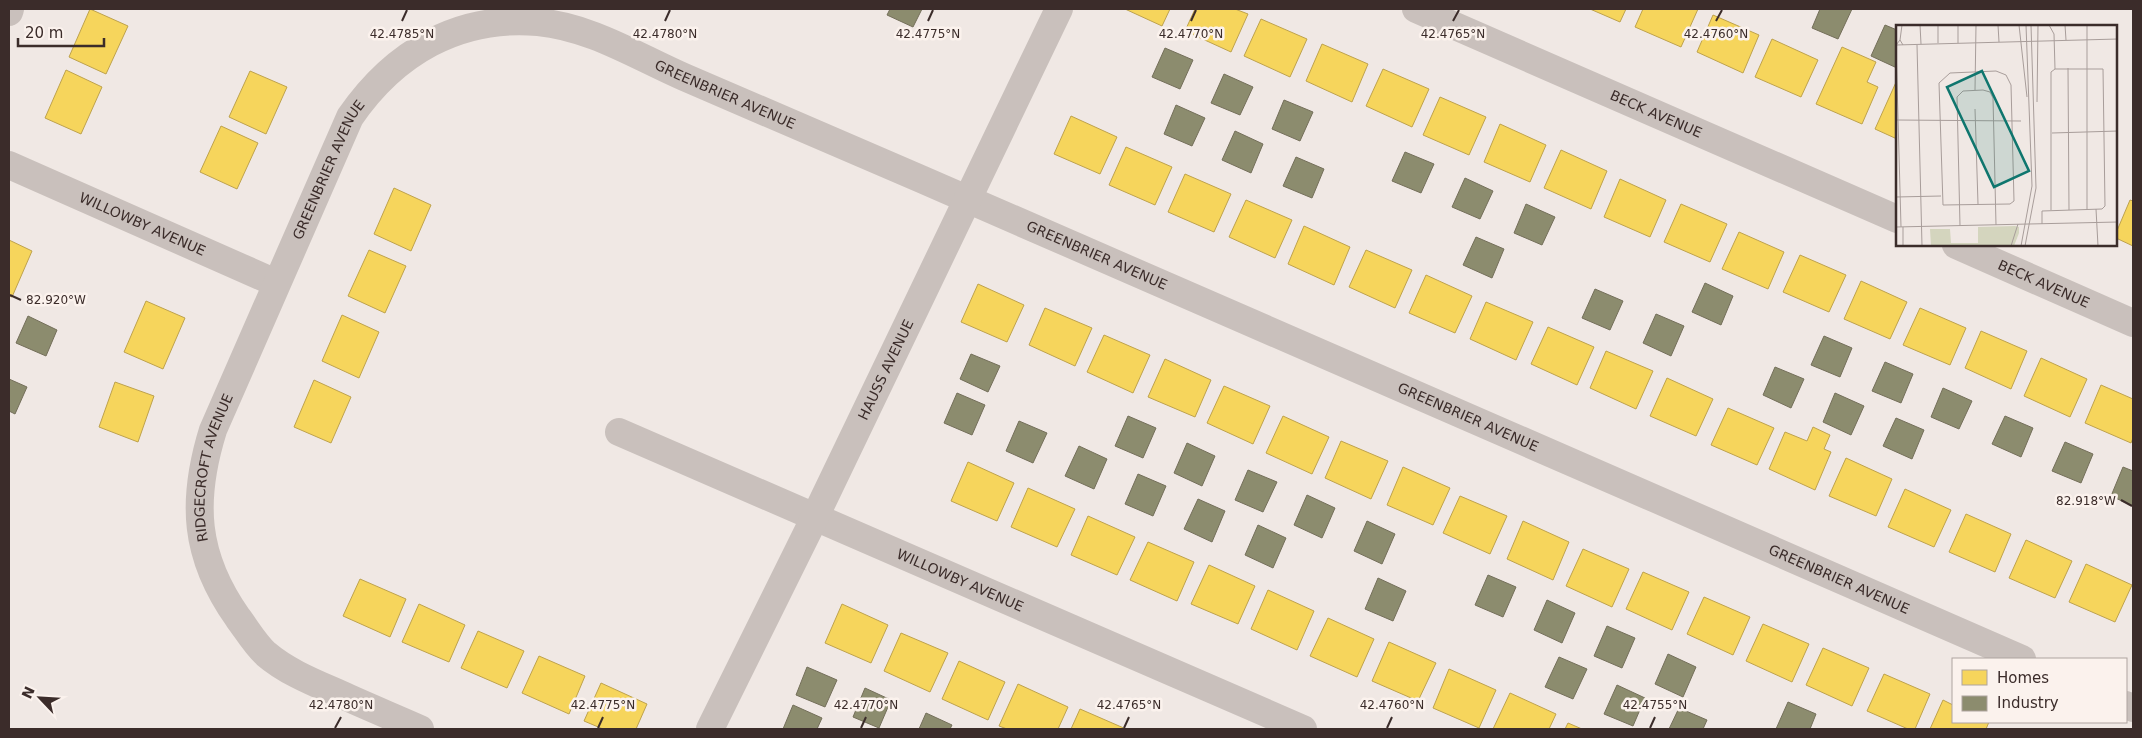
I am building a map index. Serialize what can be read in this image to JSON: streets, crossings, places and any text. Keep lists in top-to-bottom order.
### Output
{
  "streets": {
    "street": [
      "GREENBRIER AVENUE",
      "BECK AVENUE",
      "WILLOWBY AVENUE",
      "HAUSS AVENUE",
      "RIDGECROFT AVENUE"
    ]
  },
  "crossings": [
    ["GREENBRIER AVENUE", "WILLOWBY AVENUE"],
    ["GREENBRIER AVENUE", "HAUSS AVENUE"],
    ["GREENBRIER AVENUE", "RIDGECROFT AVENUE"],
    ["WILLOWBY AVENUE", "HAUSS AVENUE"],
    ["WILLOWBY AVENUE", "RIDGECROFT AVENUE"]
  ],
  "legend": ["Homes", "Industry"],
  "scale_bar": "20 m",
  "north": "top left",
  "coordinates": [
    "42.4785°N",
    "42.4780°N",
    "42.4775°N",
    "42.4770°N",
    "42.4765°N",
    "42.4760°N",
    "82.920°W",
    "82.918°W",
    "42.4755°N"
  ]
}
